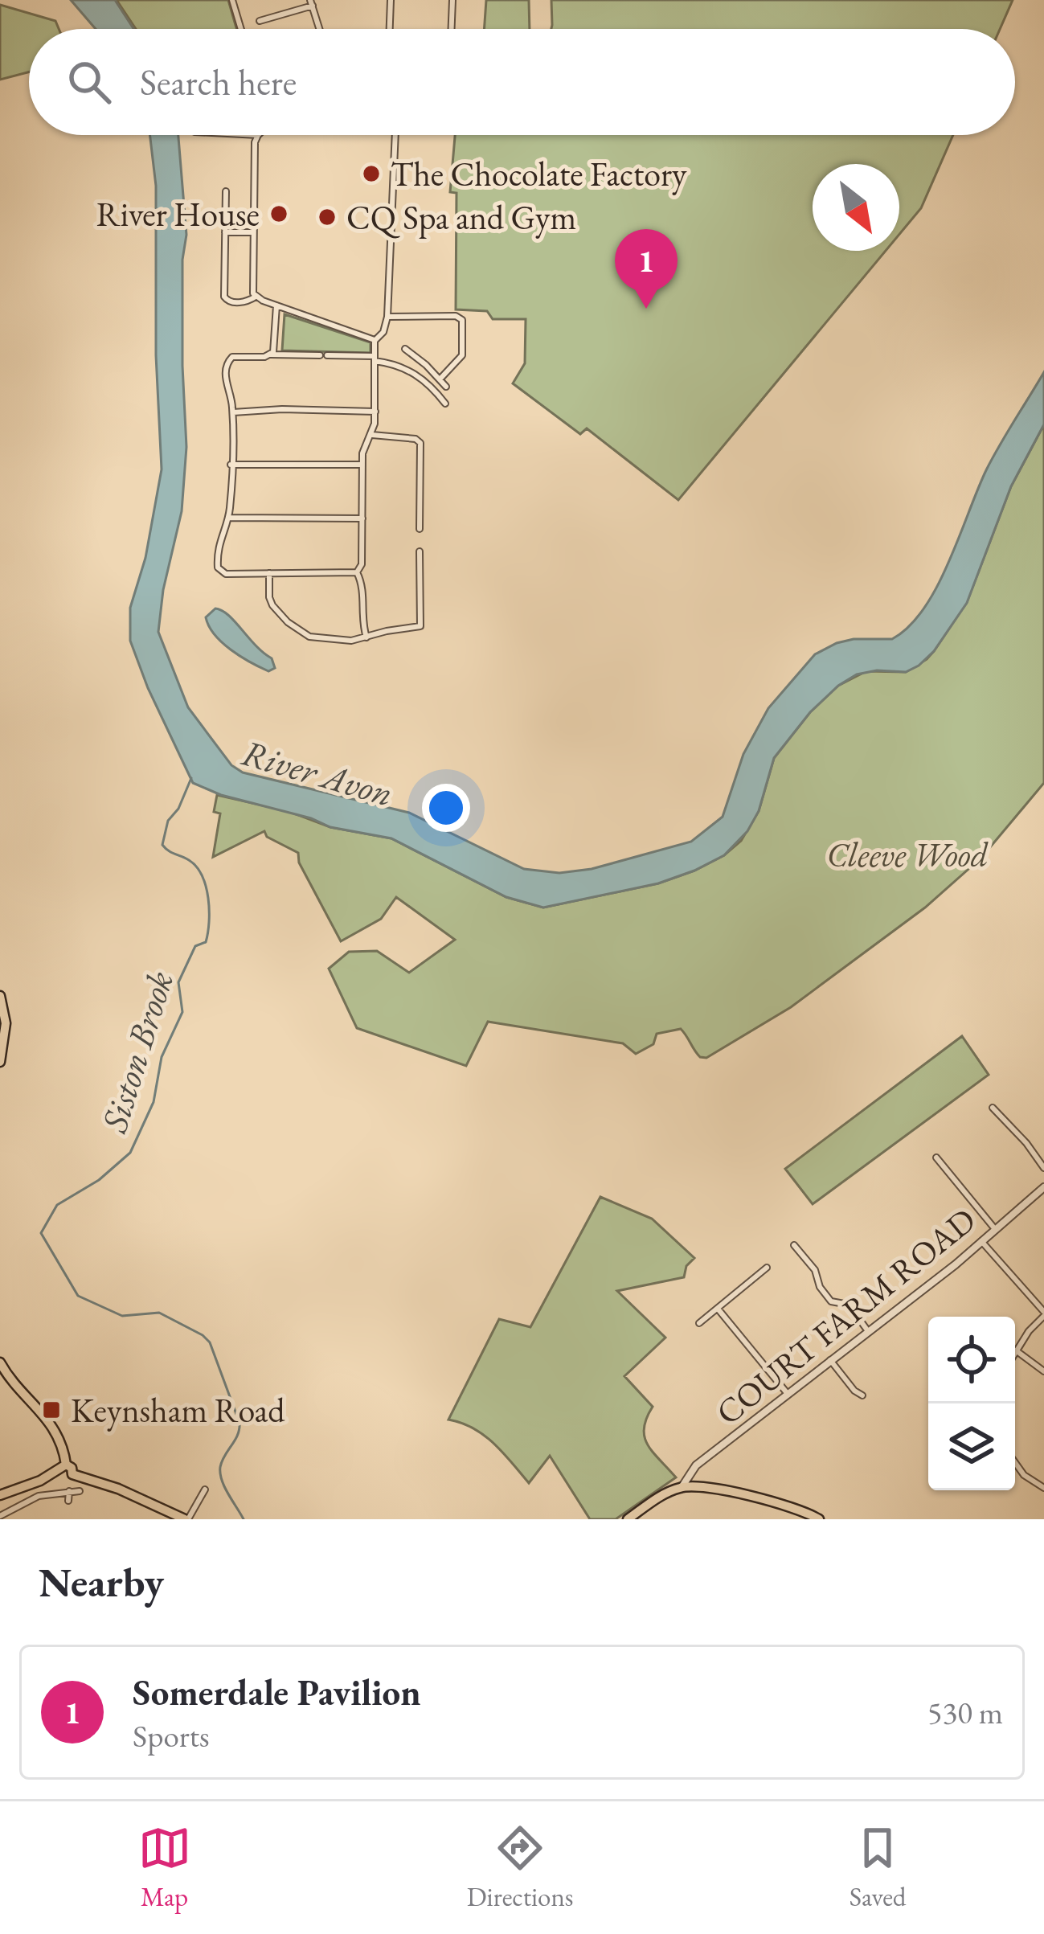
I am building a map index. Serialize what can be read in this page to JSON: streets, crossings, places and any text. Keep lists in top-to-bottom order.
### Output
{
  "streets": {
    "street": ["COURT FARM ROAD"]
  },
  "water": ["River Avon", "Siston Brook"],
  "parks": ["Cleeve Wood"],
  "places": {
    "other": ["The Chocolate Factory", "River House", "CQ Spa and Gym"],
    "transit": ["Keynsham Road"]
  },
  "north": "bottom right",
  "page": {
    "search": "Search here",
    "pins": "1",
    "heading": "Nearby",
    "list": [
      {
        "mark": "1",
        "name": "Somerdale Pavilion",
        "note": "Sports",
        "value": "530 m"
      }
    ],
    "nav": ["Map", "Directions", "Saved"]
  }
}
